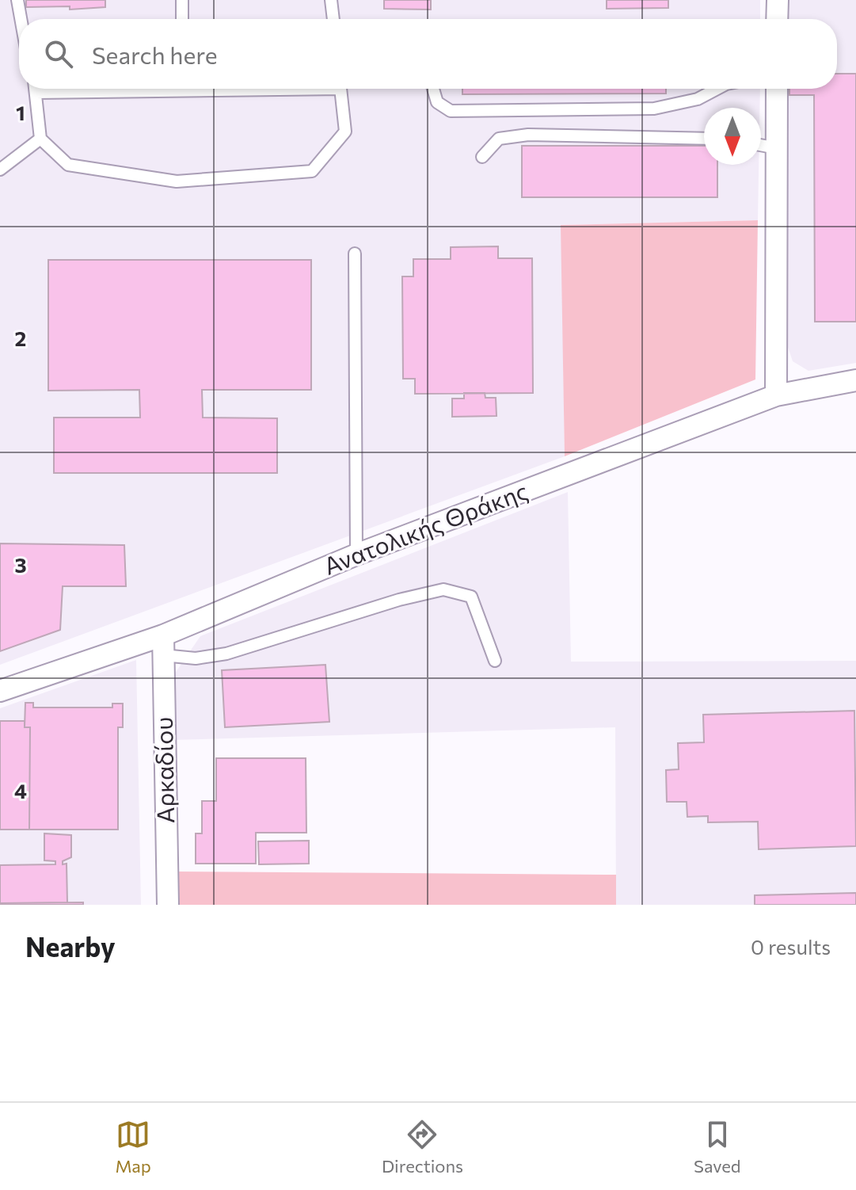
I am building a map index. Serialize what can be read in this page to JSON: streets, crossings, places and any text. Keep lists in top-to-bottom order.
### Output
{
  "streets": {
    "street": ["Ανατολικής Θράκης", "Αρκαδίου"]
  },
  "crossings": [
    ["Ανατολικής Θράκης", "Αρκαδίου"]
  ],
  "north": "bottom",
  "page": {
    "search": "Search here",
    "heading": ["Nearby", "0 results"],
    "nav": ["Map", "Directions", "Saved"]
  },
  "grid": {
    "rows": [
      "1",
      "2",
      "3",
      "4"
    ]
  }
}
